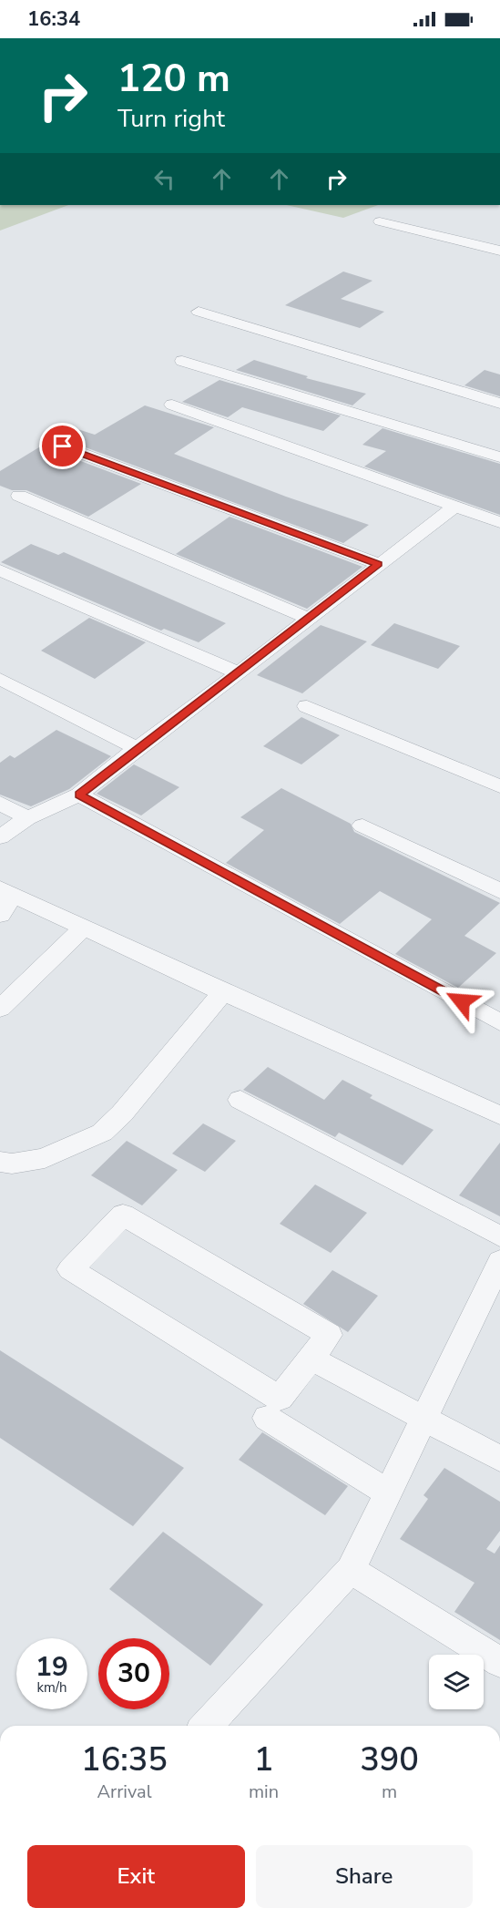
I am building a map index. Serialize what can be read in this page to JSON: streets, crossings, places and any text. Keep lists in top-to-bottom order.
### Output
{
  "page": {
    "status": "16:34",
    "turn": ["120 m", "Turn right"],
    "speed": "19 km/h",
    "limit": "30",
    "eta": [
      "16:35",
      "Arrival",
      "1",
      "min",
      "390",
      "m"
    ],
    "buttons": ["Exit", "Share"]
  }
}
